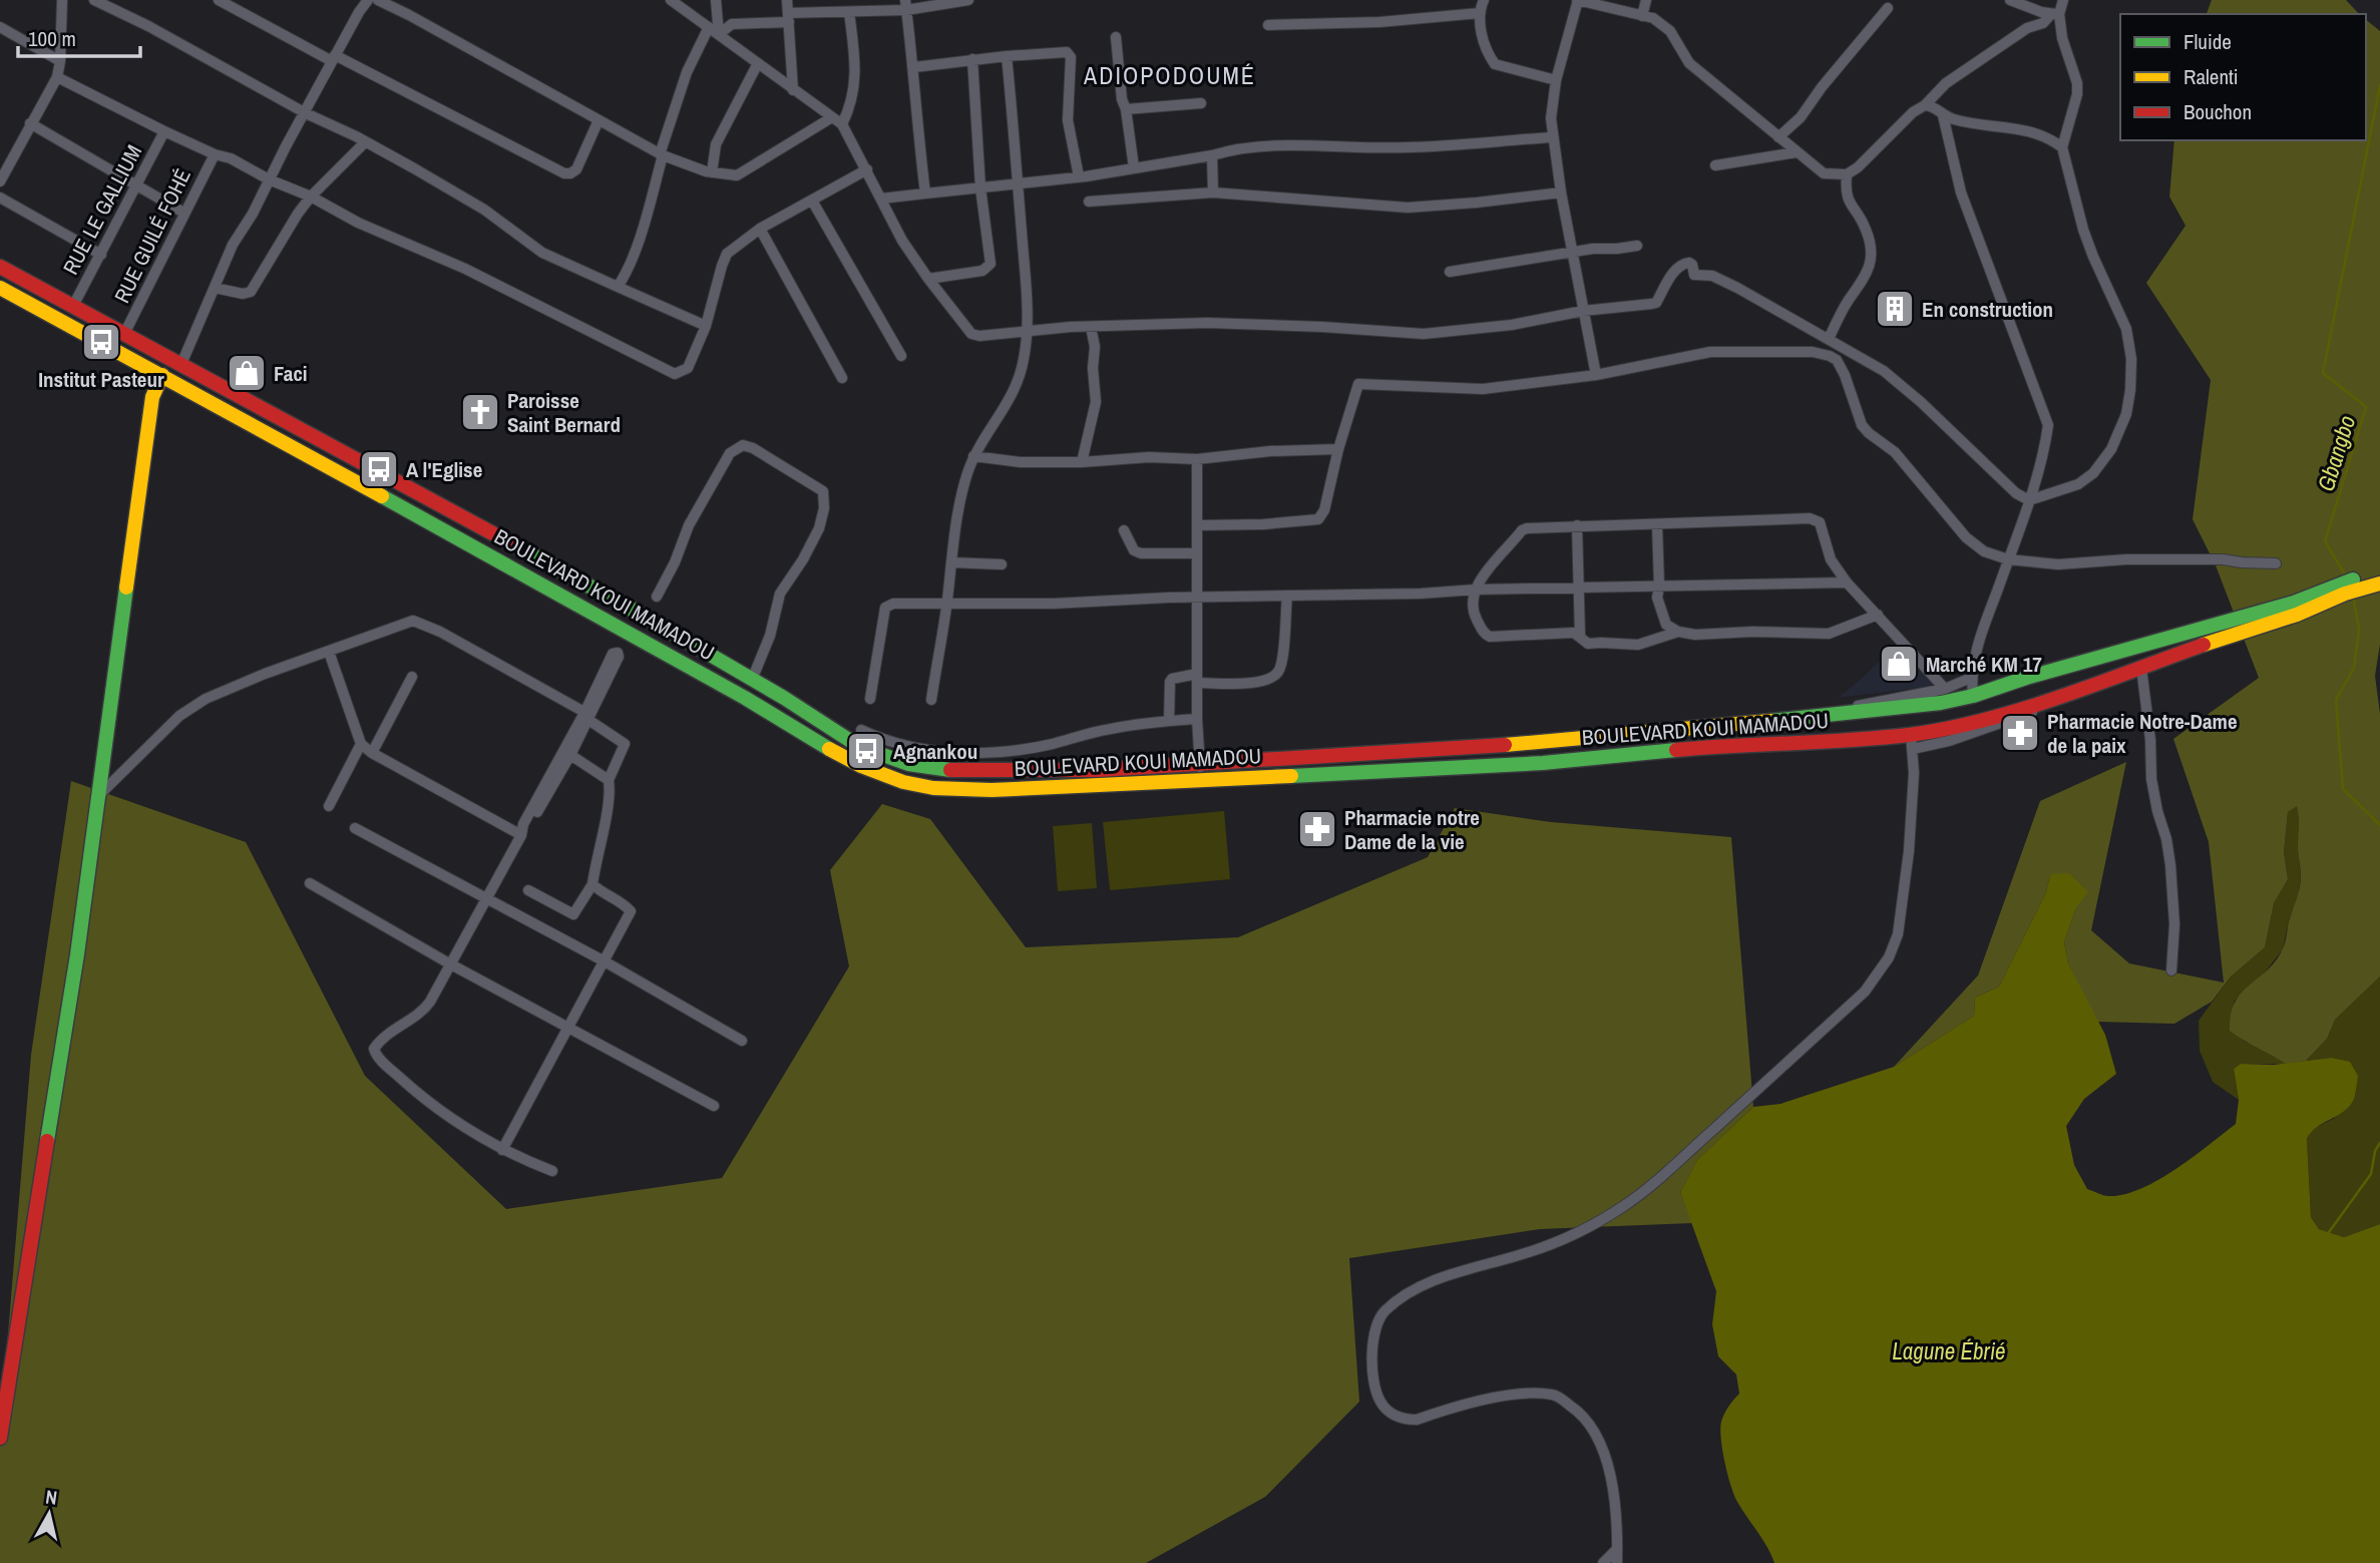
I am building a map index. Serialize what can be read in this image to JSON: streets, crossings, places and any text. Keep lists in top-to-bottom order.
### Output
{
  "streets": {
    "main road": ["BOULEVARD KOUI MAMADOU"],
    "street": ["RUE LE GALLIUM", "RUE GUILÉ FOHÉ"]
  },
  "crossings": [
    ["RUE LE GALLIUM", "BOULEVARD KOUI MAMADOU"],
    ["RUE GUILÉ FOHÉ", "BOULEVARD KOUI MAMADOU"]
  ],
  "districts": ["ADIOPODOUMÉ"],
  "water": ["Gbangbo", "Lagune Ébrié"],
  "places": {
    "building": ["En construction"],
    "bus stop": ["Institut Pasteur", "A l'Eglise", "Agnankou"],
    "shop": ["Faci", "Marché KM 17"],
    "church": ["Paroisse Saint Bernard"],
    "pharmacy": ["Pharmacie Notre-Dame de la paix", "Pharmacie notre Dame de la vie"]
  },
  "legend": ["Fluide", "Ralenti", "Bouchon"],
  "scale_bar": "100 m",
  "north": "top"
}
